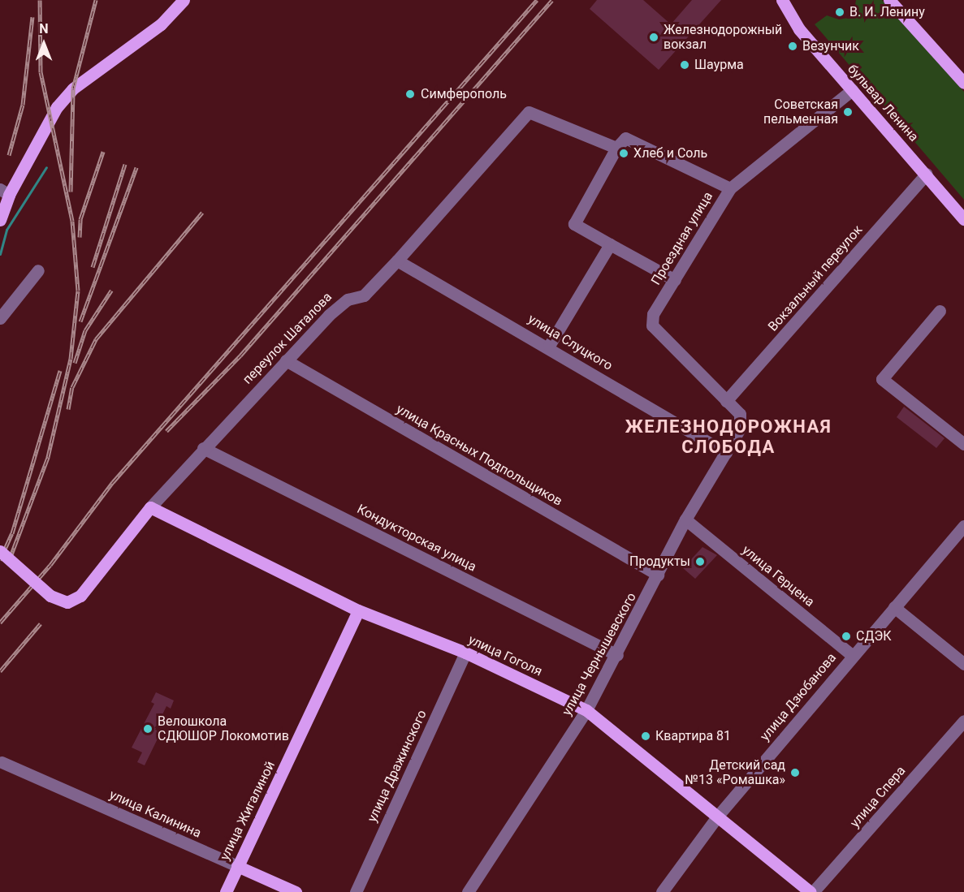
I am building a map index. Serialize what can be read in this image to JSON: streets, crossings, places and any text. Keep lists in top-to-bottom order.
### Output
{
  "streets": {
    "main road": [
      "бульвар Ленина",
      "улица Гоголя",
      "улица Жигалиной",
      "улица Калинина"
    ],
    "street": [
      "Проездная улица",
      "Вокзальный переулок",
      "переулок Шаталова",
      "улица Слуцкого",
      "улица Красных Подпольщиков",
      "Кондукторская улица",
      "улица Герцена",
      "улица Чернышевского",
      "улица Дзюбанова",
      "улица Дражинского",
      "улица Спера"
    ]
  },
  "crossings": [
    ["бульвар Ленина", "Проездная улица"],
    ["бульвар Ленина", "Вокзальный переулок"],
    ["Проездная улица", "Вокзальный переулок"],
    ["Проездная улица", "улица Чернышевского"],
    ["переулок Шаталова", "улица Слуцкого"],
    ["переулок Шаталова", "улица Красных Подпольщиков"],
    ["переулок Шаталова", "Кондукторская улица"],
    ["переулок Шаталова", "улица Гоголя"],
    ["улица Слуцкого", "улица Чернышевского"],
    ["улица Красных Подпольщиков", "улица Чернышевского"],
    ["Кондукторская улица", "улица Чернышевского"],
    ["улица Герцена", "улица Чернышевского"],
    ["улица Герцена", "улица Дзюбанова"],
    ["улица Чернышевского", "улица Гоголя"],
    ["улица Гоголя", "улица Дзюбанова"],
    ["улица Гоголя", "улица Дражинского"],
    ["улица Гоголя", "улица Спера"],
    ["улица Гоголя", "улица Жигалиной"],
    ["улица Жигалиной", "улица Калинина"]
  ],
  "districts": ["ЖЕЛЕЗНОДОРОЖНАЯ СЛОБОДА"],
  "places": [
    "В. И. Ленину",
    "Железнодорожный вокзал",
    "Везунчик",
    "Шаурма",
    "Симферополь",
    "Советская пельменная",
    "Хлеб и Соль",
    "Продукты",
    "СДЭК",
    "Велошкола СДЮШОР Локомотив",
    "Квартира 81",
    "Детский сад №13 «Ромашка»"
  ],
  "north": "top"
}
